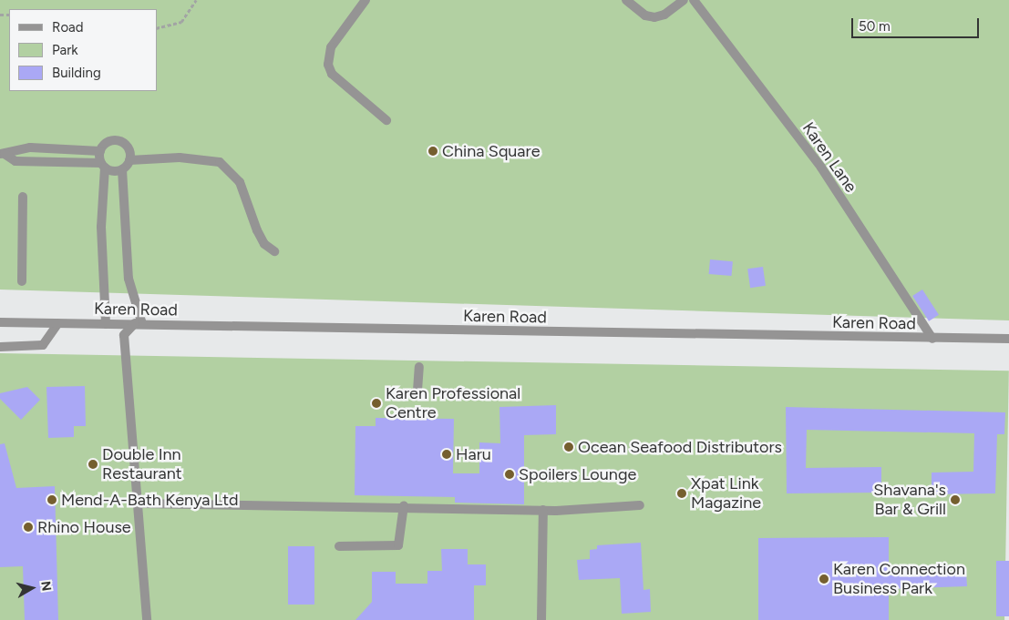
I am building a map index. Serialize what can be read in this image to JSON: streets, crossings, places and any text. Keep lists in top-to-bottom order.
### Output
{
  "streets": {
    "street": ["Karen Lane", "Karen Road"]
  },
  "crossings": [
    ["Karen Lane", "Karen Road"]
  ],
  "places": [
    "China Square",
    "Karen Professional Centre",
    "Ocean Seafood Distributors",
    "Haru",
    "Double Inn Restaurant",
    "Spoilers Lounge",
    "Xpat Link Magazine",
    "Mend-A-Bath Kenya Ltd",
    "Shavana's Bar & Grill",
    "Rhino House",
    "Karen Connection Business Park"
  ],
  "legend": ["Road", "Park", "Building"],
  "scale_bar": "50 m",
  "north": "right"
}
